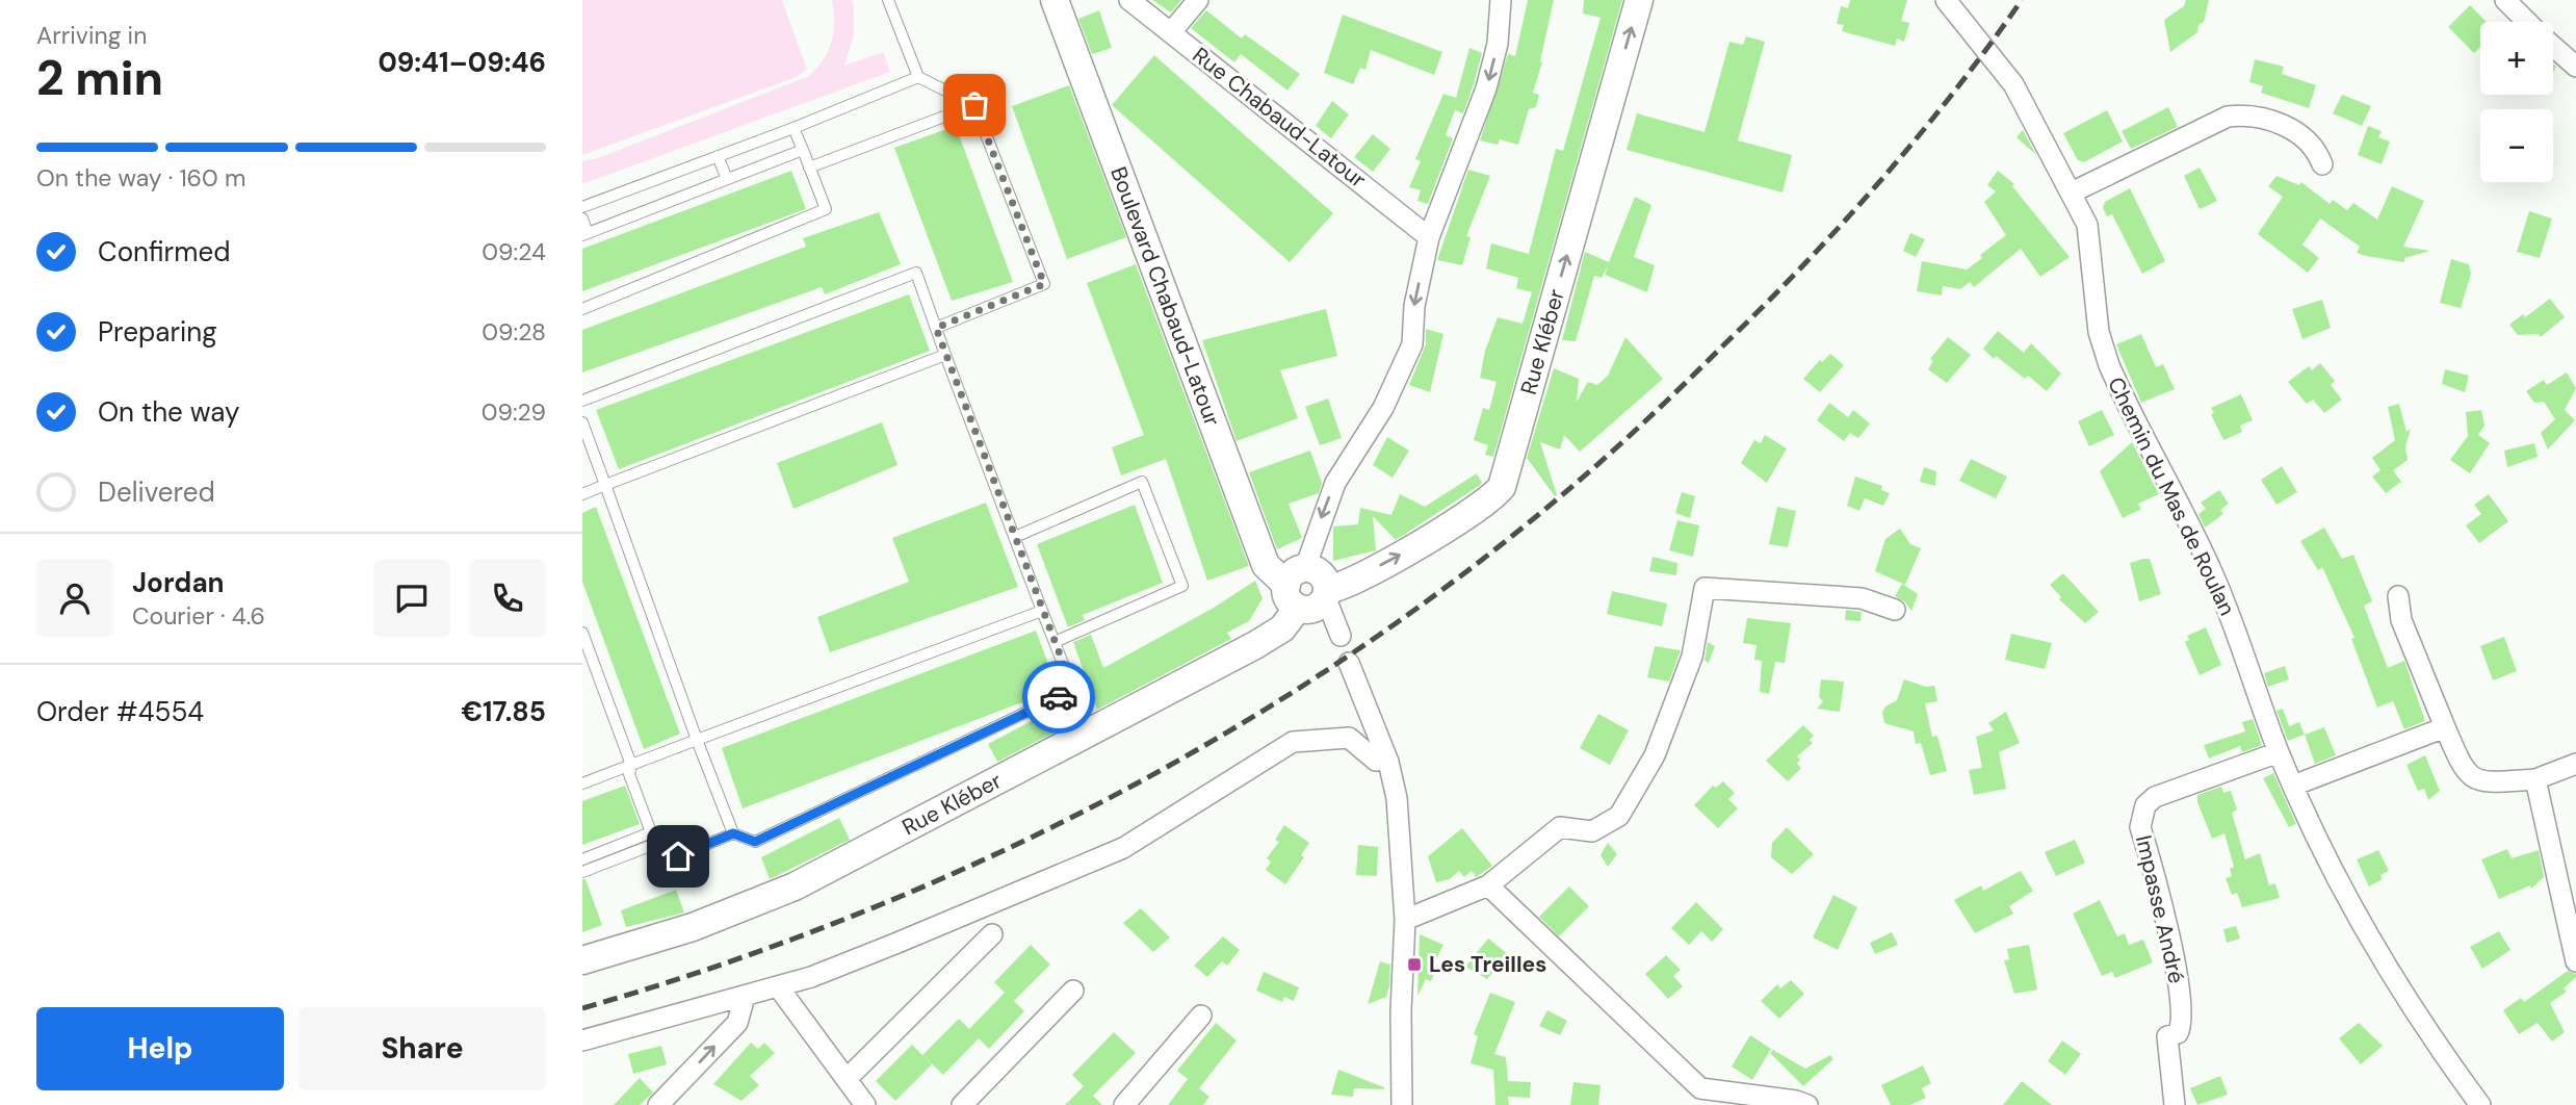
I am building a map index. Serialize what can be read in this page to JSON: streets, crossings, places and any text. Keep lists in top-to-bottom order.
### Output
{
  "streets": {
    "street": [
      "Rue Chabaud-Latour",
      "Boulevard Chabaud-Latour",
      "Rue Kléber",
      "Chemin du Mas de Roulan",
      "Impasse André"
    ]
  },
  "crossings": [
    ["Boulevard Chabaud-Latour", "Rue Kléber"],
    ["Chemin du Mas de Roulan", "Impasse André"]
  ],
  "places": {
    "transit": ["Les Treilles"]
  },
  "page": {
    "heading": ["2 min", "Arriving in", "09:41–09:46"],
    "panel": [
      "Jordan",
      "Courier · 4.6",
      "Order #4554",
      "€17.85"
    ],
    "map_buttons": ["+", "−"],
    "bar": "On the way · 160 m",
    "list": [
      ["Confirmed", "09:24"],
      ["Preparing", "09:28"],
      ["On the way", "09:29"],
      "Delivered"
    ],
    "buttons": ["Help", "Share"]
  }
}
